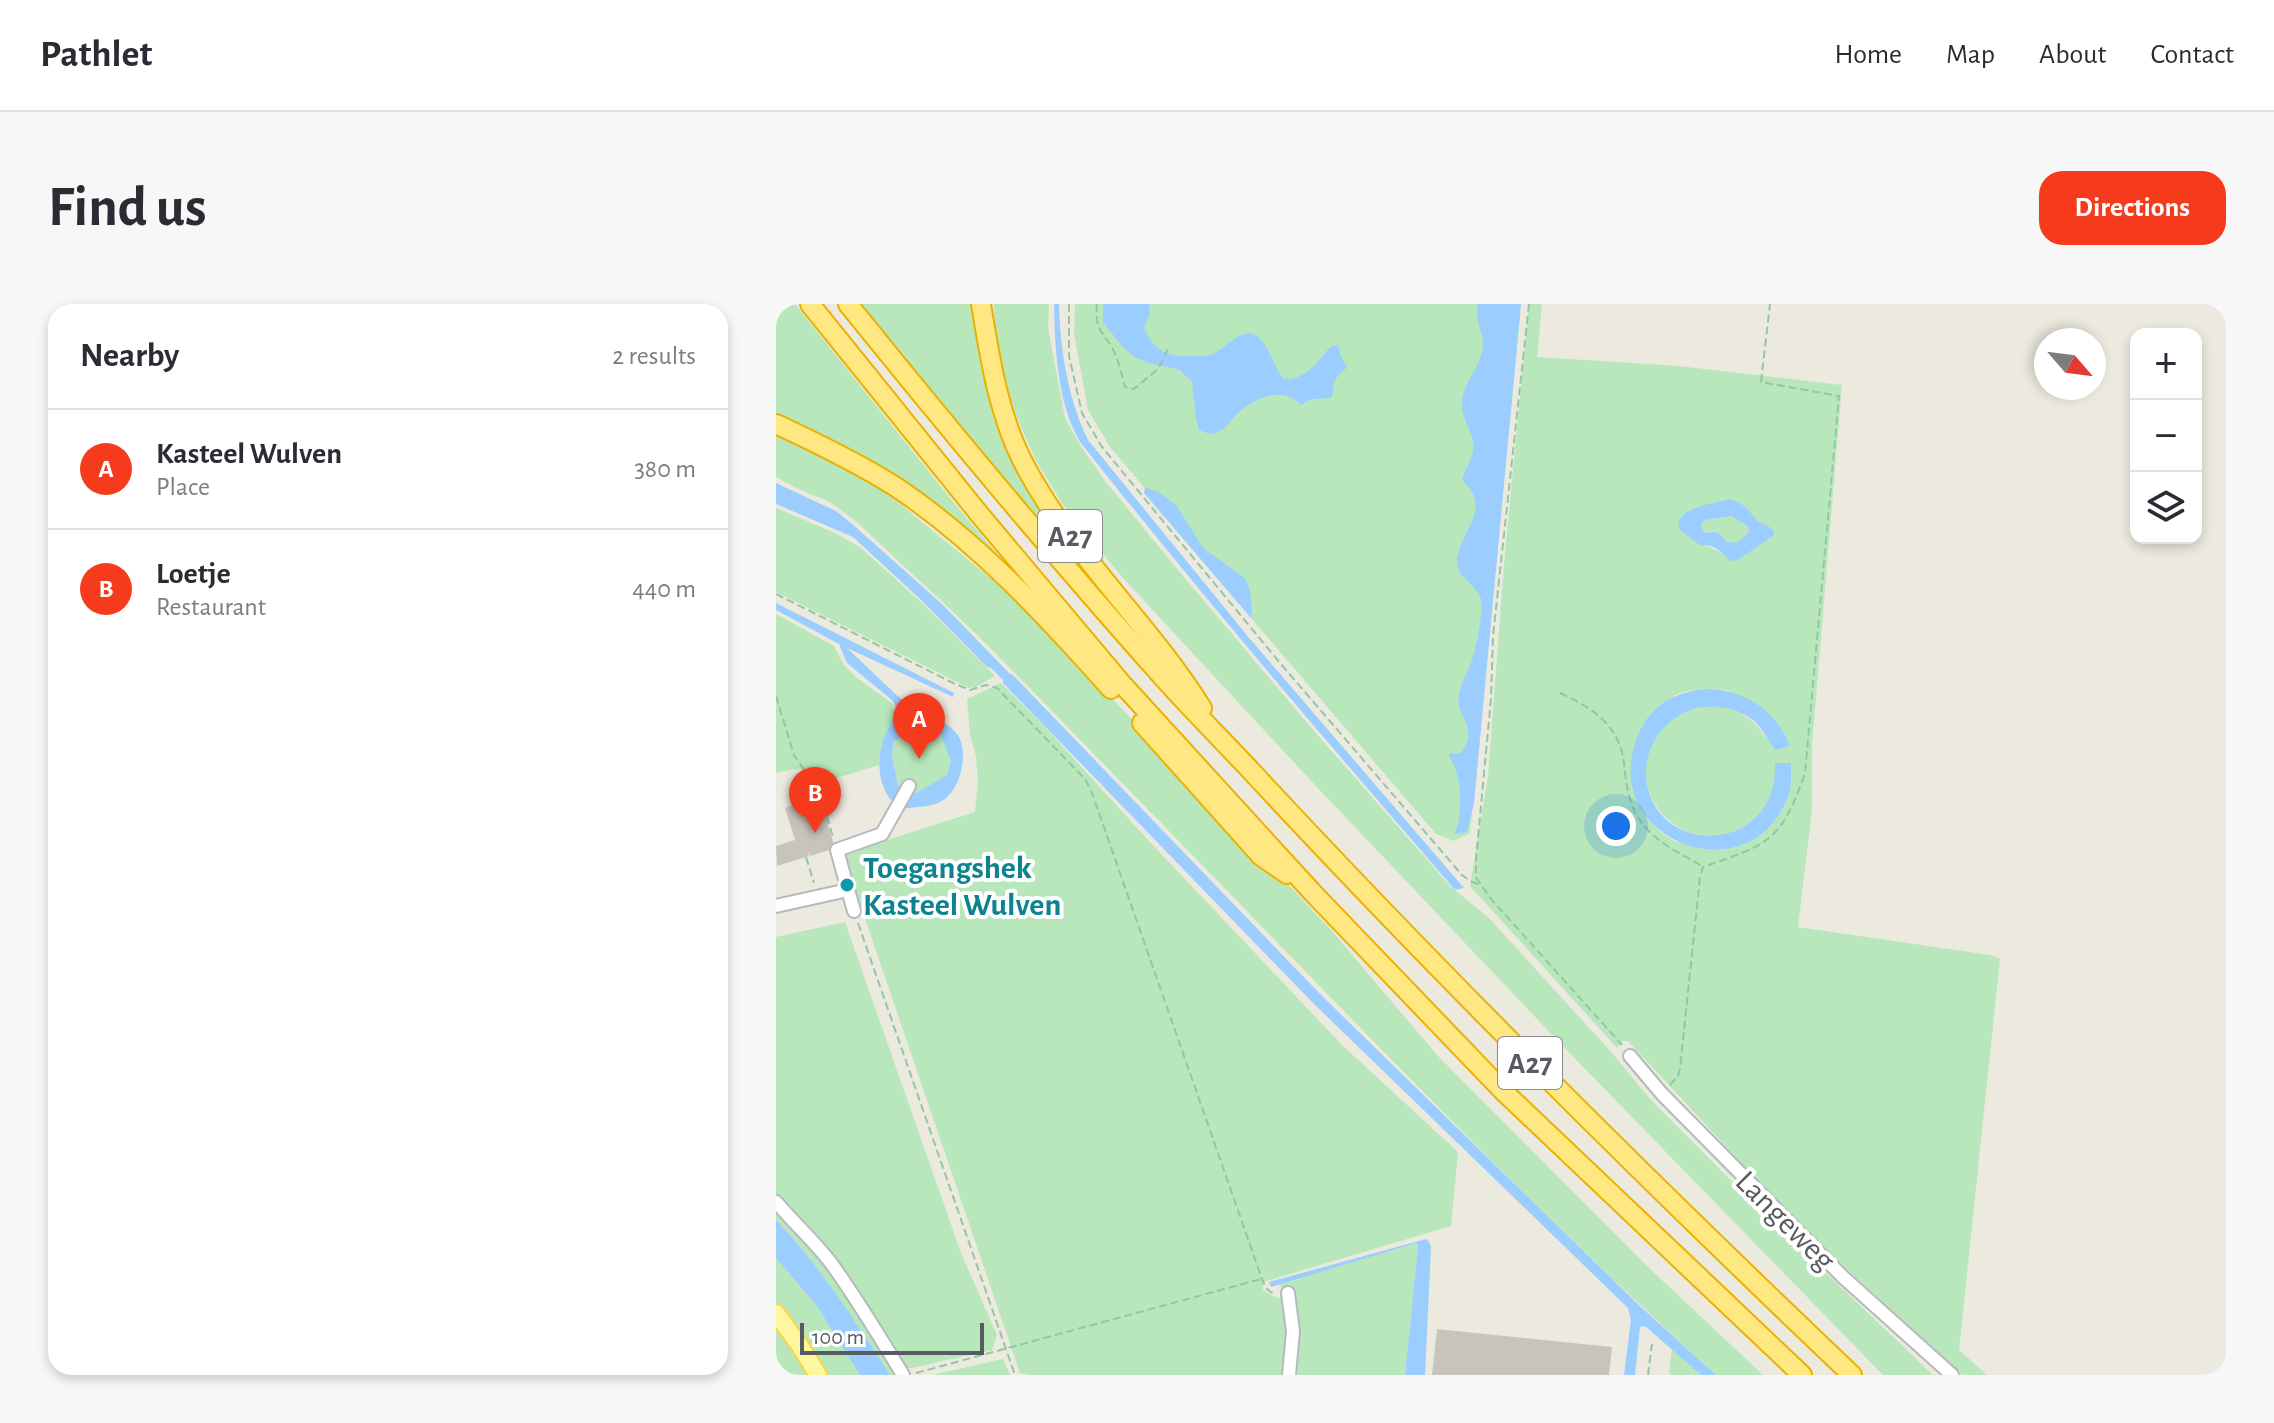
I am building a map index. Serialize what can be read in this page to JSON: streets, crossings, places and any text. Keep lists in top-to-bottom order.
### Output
{
  "streets": {
    "highway": ["A27"],
    "street": ["Langeweg"]
  },
  "places": ["Toegangshek Kasteel Wulven"],
  "scale_bar": "100 m",
  "north": "bottom right",
  "page": {
    "header": "Pathlet",
    "nav": [
      "Home",
      "Map",
      "About",
      "Contact"
    ],
    "buttons": "Directions",
    "title": "Find us",
    "heading": ["Nearby", "2 results"],
    "map_buttons": ["+", "−"],
    "list": [
      {
        "mark": "A",
        "name": "Kasteel Wulven",
        "note": "Place",
        "value": "380 m"
      },
      {
        "mark": "B",
        "name": "Loetje",
        "note": "Restaurant",
        "value": "440 m"
      }
    ],
    "pins": ["A", "B"],
    "scale": "100 m"
  }
}
